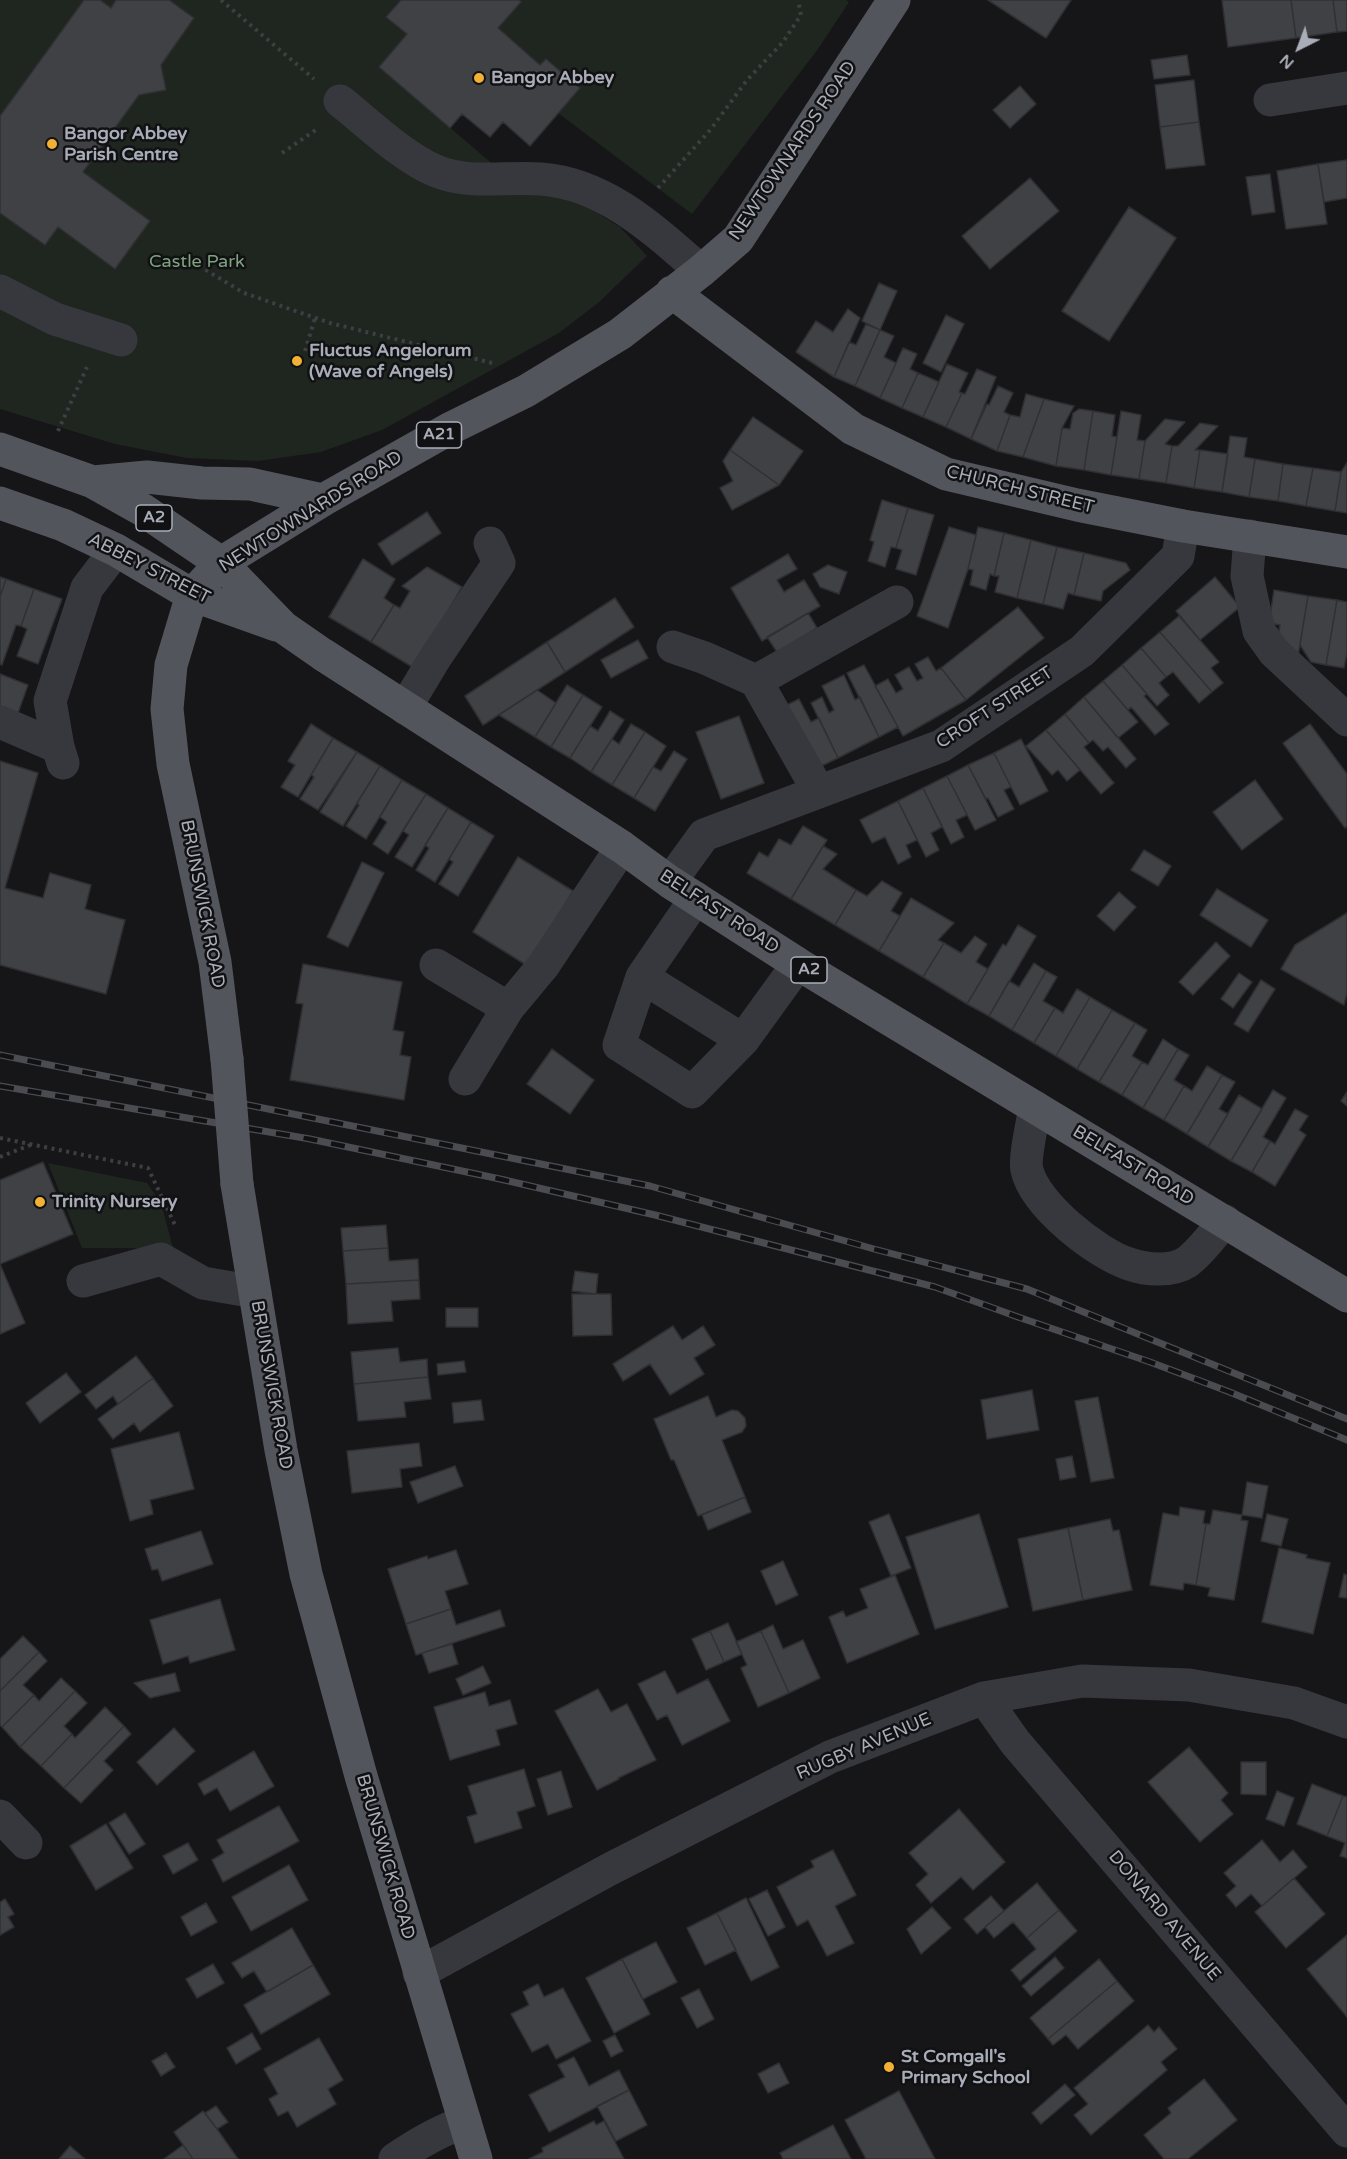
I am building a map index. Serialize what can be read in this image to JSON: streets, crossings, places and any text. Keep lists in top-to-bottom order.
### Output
{
  "streets": {
    "main road": [
      "NEWTOWNARDS ROAD",
      "A21",
      "CHURCH STREET",
      "A2",
      "ABBEY STREET",
      "BRUNSWICK ROAD",
      "BELFAST ROAD"
    ],
    "street": ["CROFT STREET", "RUGBY AVENUE", "DONARD AVENUE"]
  },
  "crossings": [
    ["NEWTOWNARDS ROAD", "CHURCH STREET"],
    ["NEWTOWNARDS ROAD", "ABBEY STREET"],
    ["NEWTOWNARDS ROAD", "BRUNSWICK ROAD"],
    ["CHURCH STREET", "CROFT STREET"],
    ["ABBEY STREET", "BRUNSWICK ROAD"],
    ["ABBEY STREET", "BELFAST ROAD"],
    ["CROFT STREET", "BELFAST ROAD"],
    ["BRUNSWICK ROAD", "RUGBY AVENUE"],
    ["RUGBY AVENUE", "DONARD AVENUE"]
  ],
  "parks": ["Castle Park"],
  "places": [
    "Bangor Abbey",
    "Bangor Abbey Parish Centre",
    "Fluctus Angelorum (Wave of Angels)",
    "Trinity Nursery",
    "St Comgall's Primary School"
  ],
  "north": "bottom left"
}
